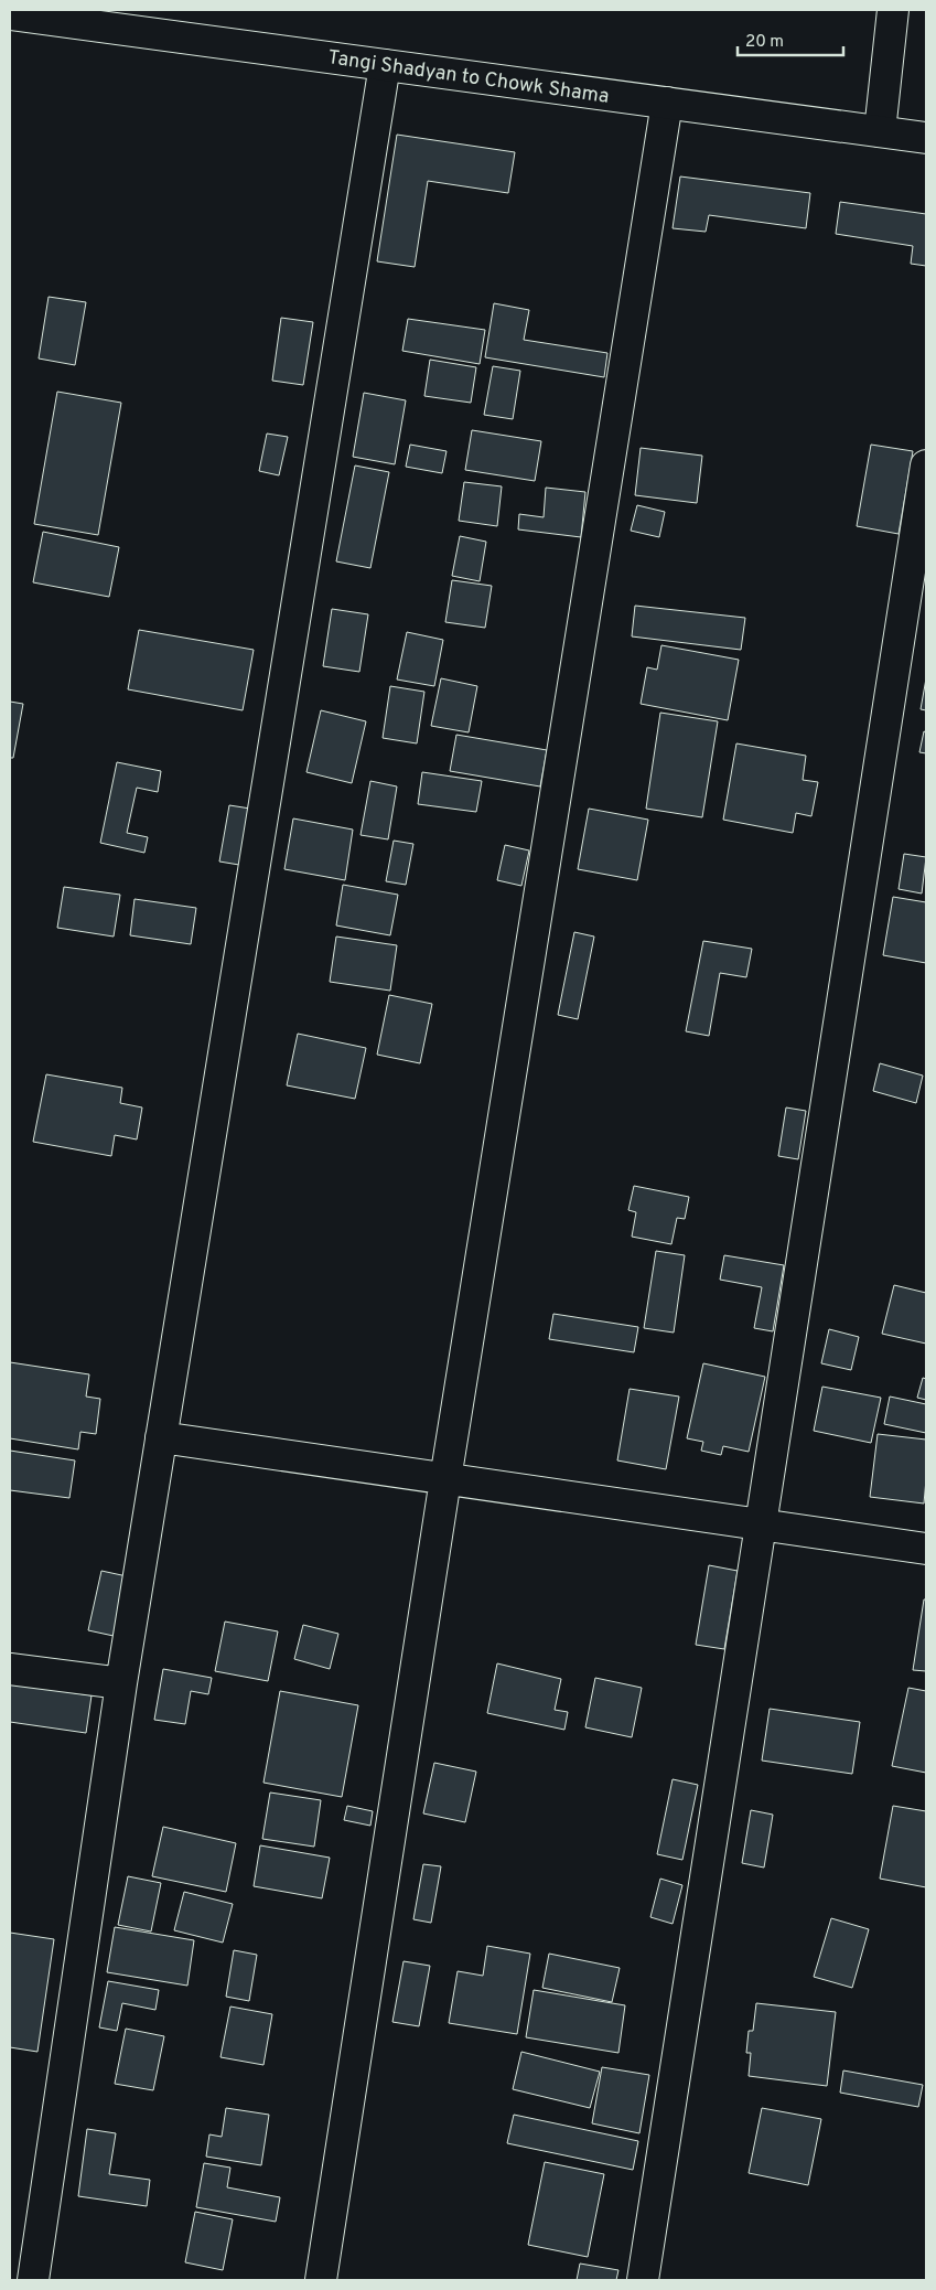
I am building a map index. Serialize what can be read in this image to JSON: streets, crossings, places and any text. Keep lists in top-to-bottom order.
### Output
{
  "streets": {
    "street": ["Tangi Shadyan to Chowk Shama"]
  },
  "scale_bar": "20 m"
}
